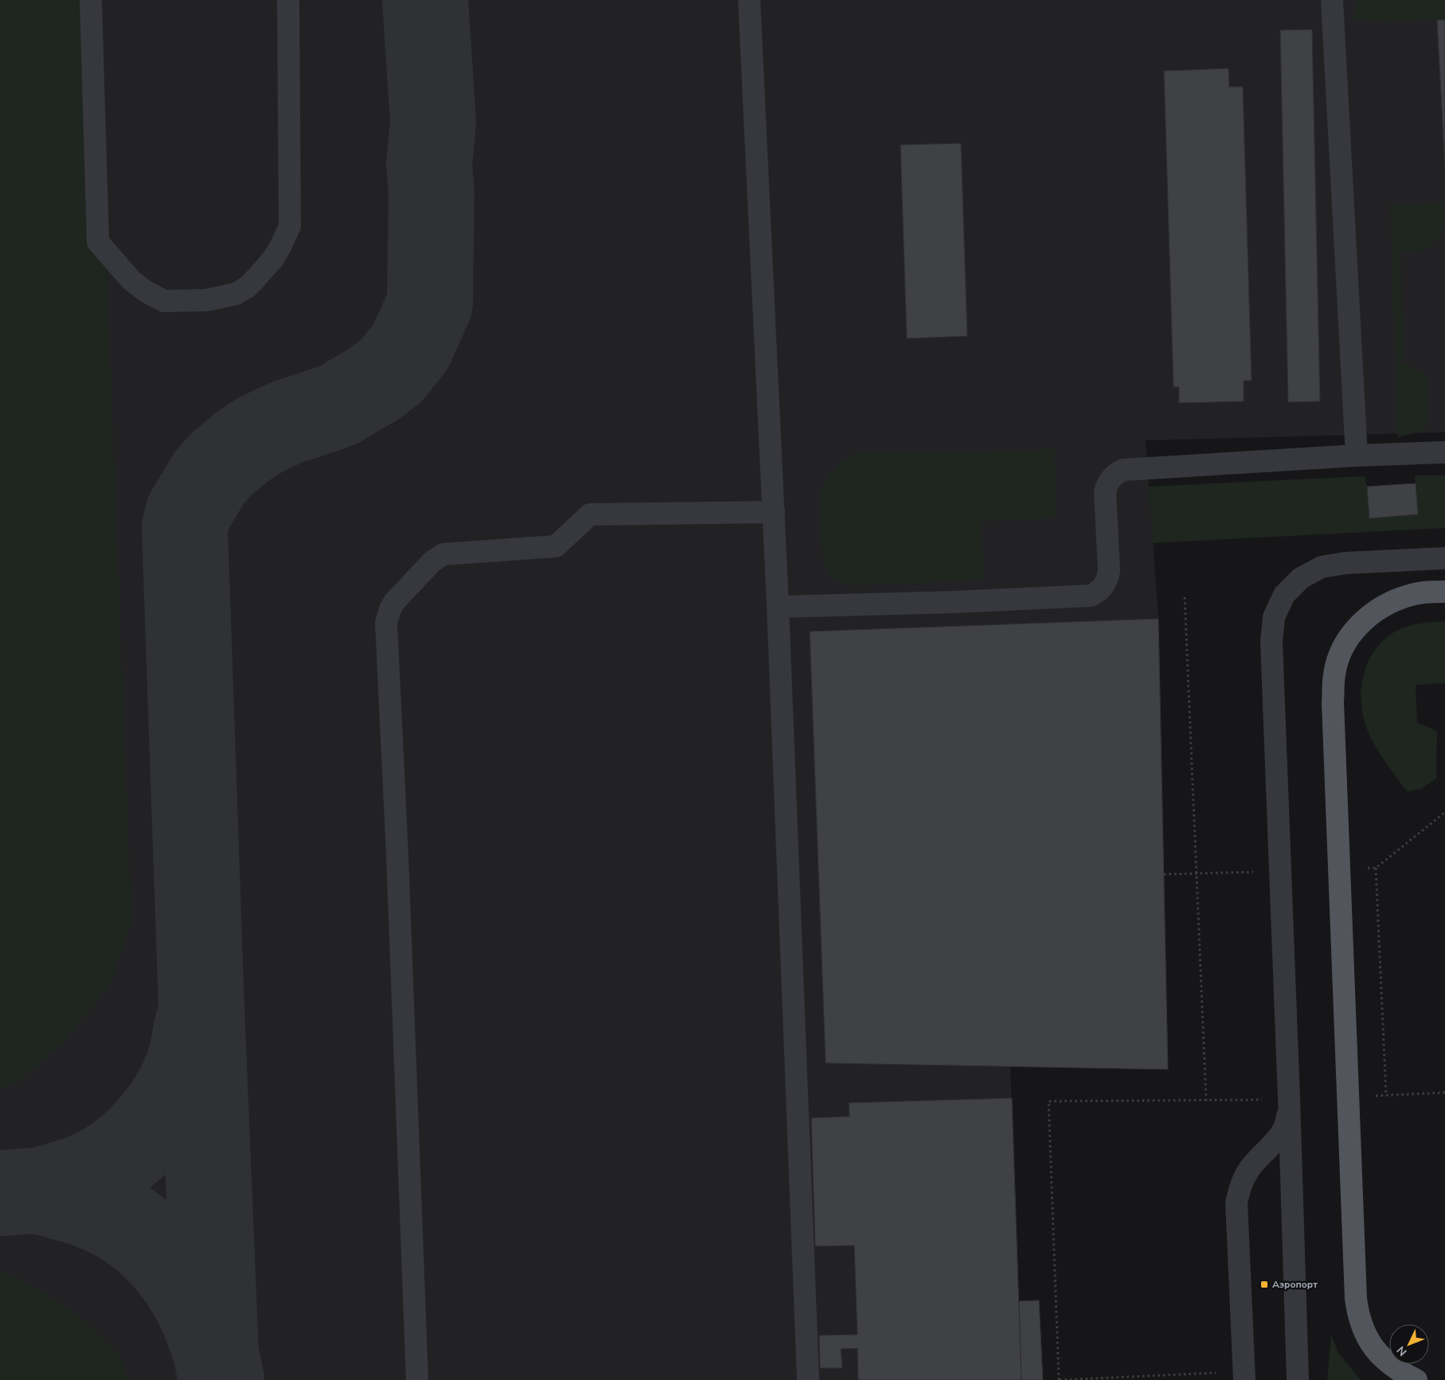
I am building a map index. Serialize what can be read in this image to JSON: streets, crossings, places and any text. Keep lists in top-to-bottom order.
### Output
{
  "places": {
    "transit": ["Аэропорт"]
  },
  "north": "bottom left"
}
